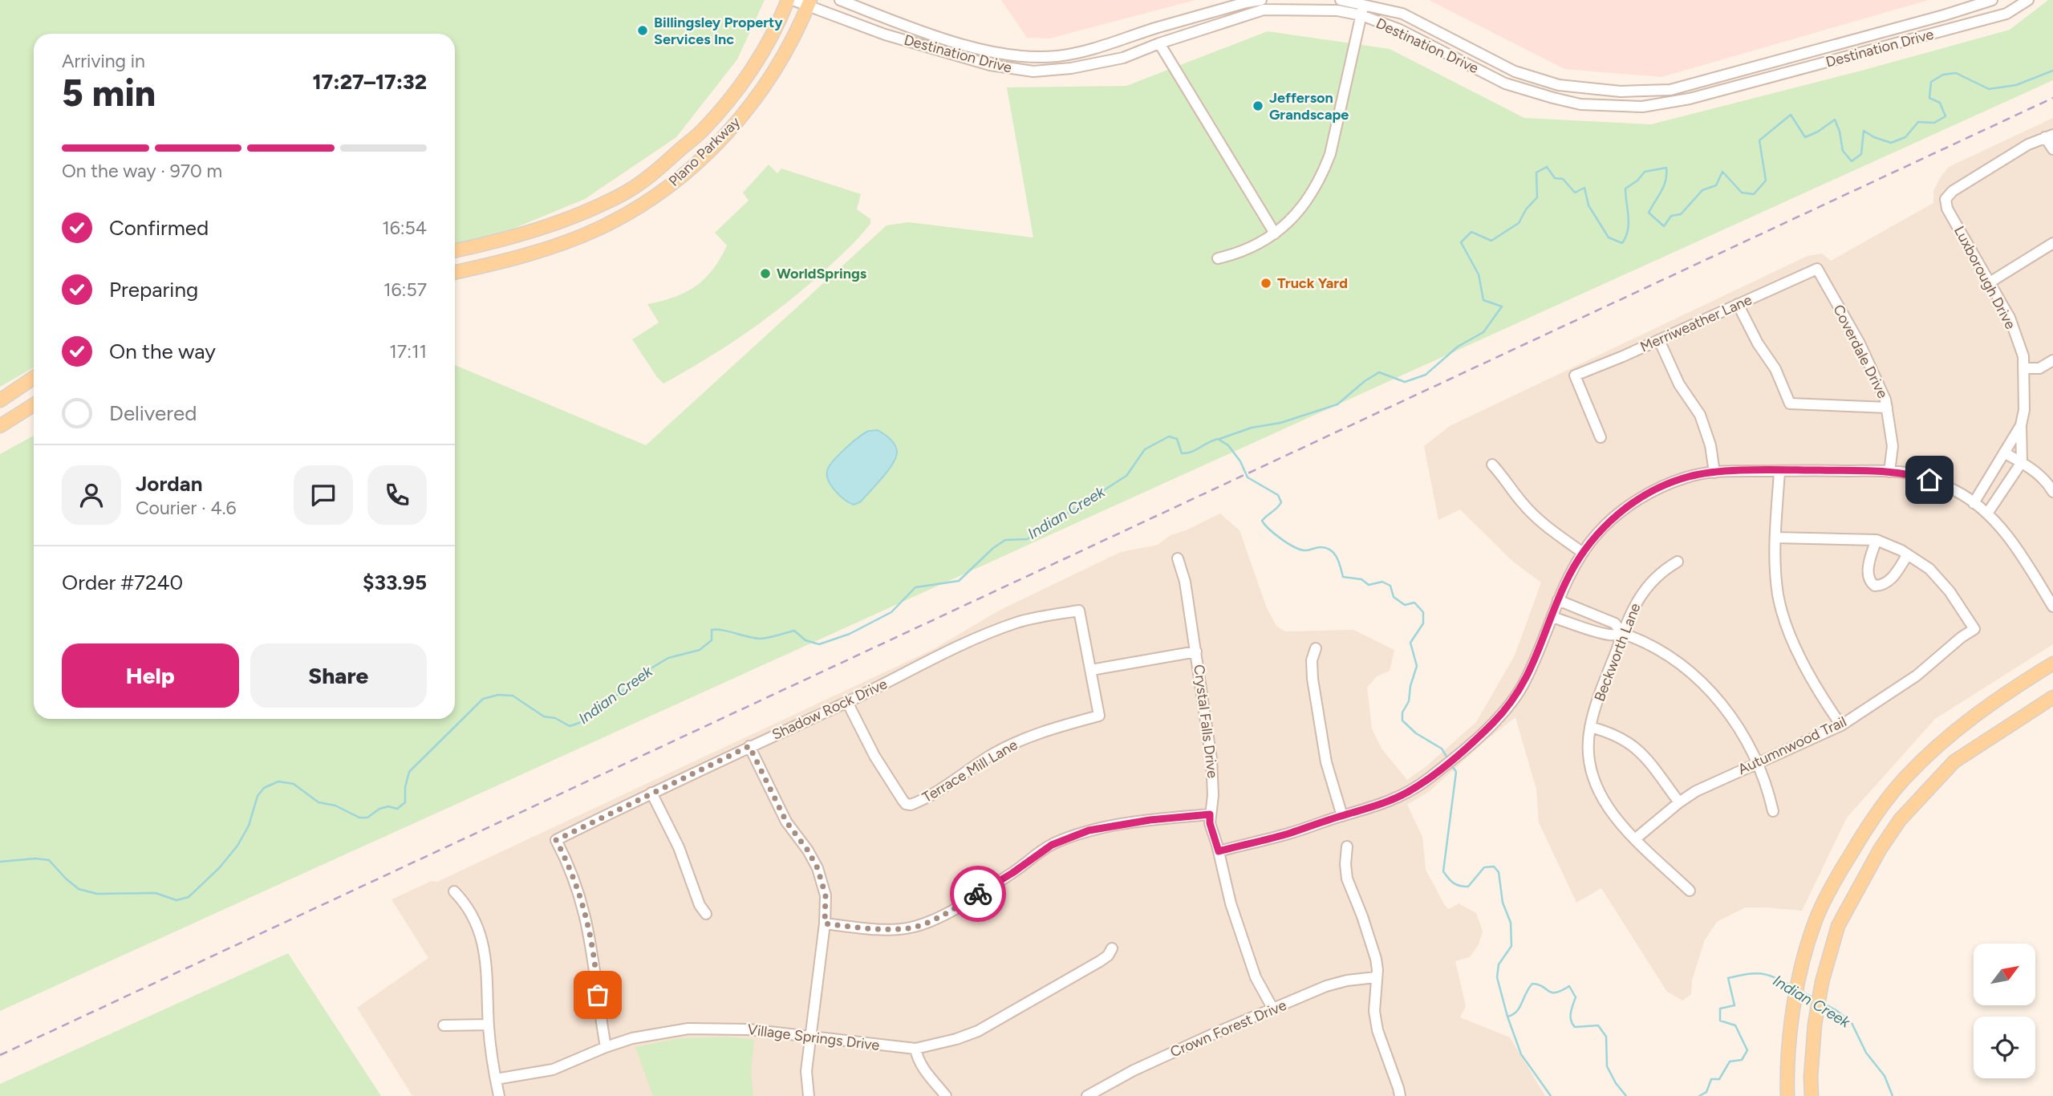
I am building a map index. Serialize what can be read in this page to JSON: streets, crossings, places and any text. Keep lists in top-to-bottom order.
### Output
{
  "streets": {
    "main road": ["Plano Parkway"],
    "street": [
      "Destination Drive",
      "Luxborough Drive",
      "Merriweather Lane",
      "Coverdale Drive",
      "Beckworth Lane",
      "Shadow Rock Drive",
      "Crystal Falls Drive",
      "Autumnwood Trail",
      "Terrace Mill Lane",
      "Crown Forest Drive",
      "Village Springs Drive"
    ]
  },
  "crossings": [
    ["Destination Drive", "Plano Parkway"],
    ["Merriweather Lane", "Coverdale Drive"],
    ["Beckworth Lane", "Autumnwood Trail"],
    ["Shadow Rock Drive", "Terrace Mill Lane"],
    ["Shadow Rock Drive", "Village Springs Drive"],
    ["Crystal Falls Drive", "Crown Forest Drive"]
  ],
  "water": ["Indian Creek"],
  "places": [
    "Billingsley Property Services Inc",
    "Jefferson Grandscape",
    "WorldSprings",
    "Truck Yard"
  ],
  "north": "top right",
  "page": {
    "heading": ["5 min", "Arriving in", "17:27–17:32"],
    "panel": [
      "Jordan",
      "Courier · 4.6",
      "Order #7240",
      "$33.95"
    ],
    "bar": "On the way · 970 m",
    "list": [
      ["Confirmed", "16:54"],
      ["Preparing", "16:57"],
      ["On the way", "17:11"],
      "Delivered"
    ],
    "buttons": ["Help", "Share"]
  }
}
